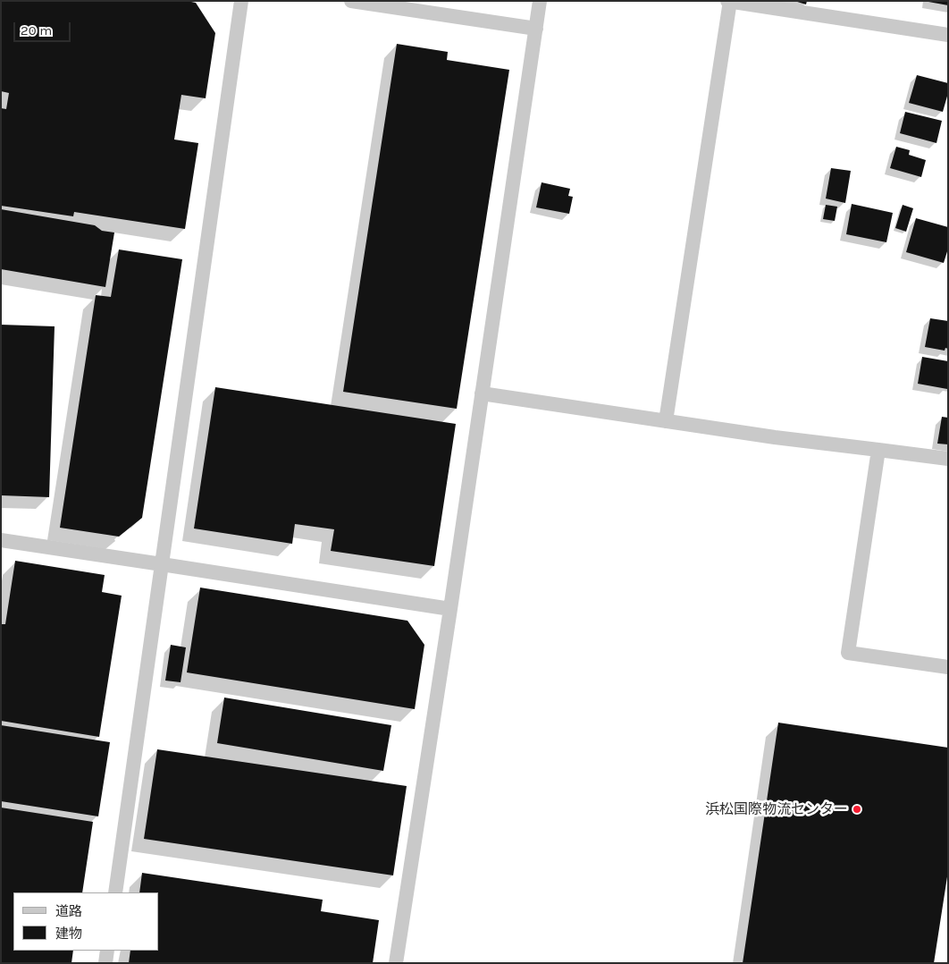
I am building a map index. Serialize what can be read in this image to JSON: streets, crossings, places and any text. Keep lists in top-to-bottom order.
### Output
{
  "places": ["浜松国際物流センター"],
  "legend": ["道路", "建物"],
  "scale_bar": "20 m"
}
